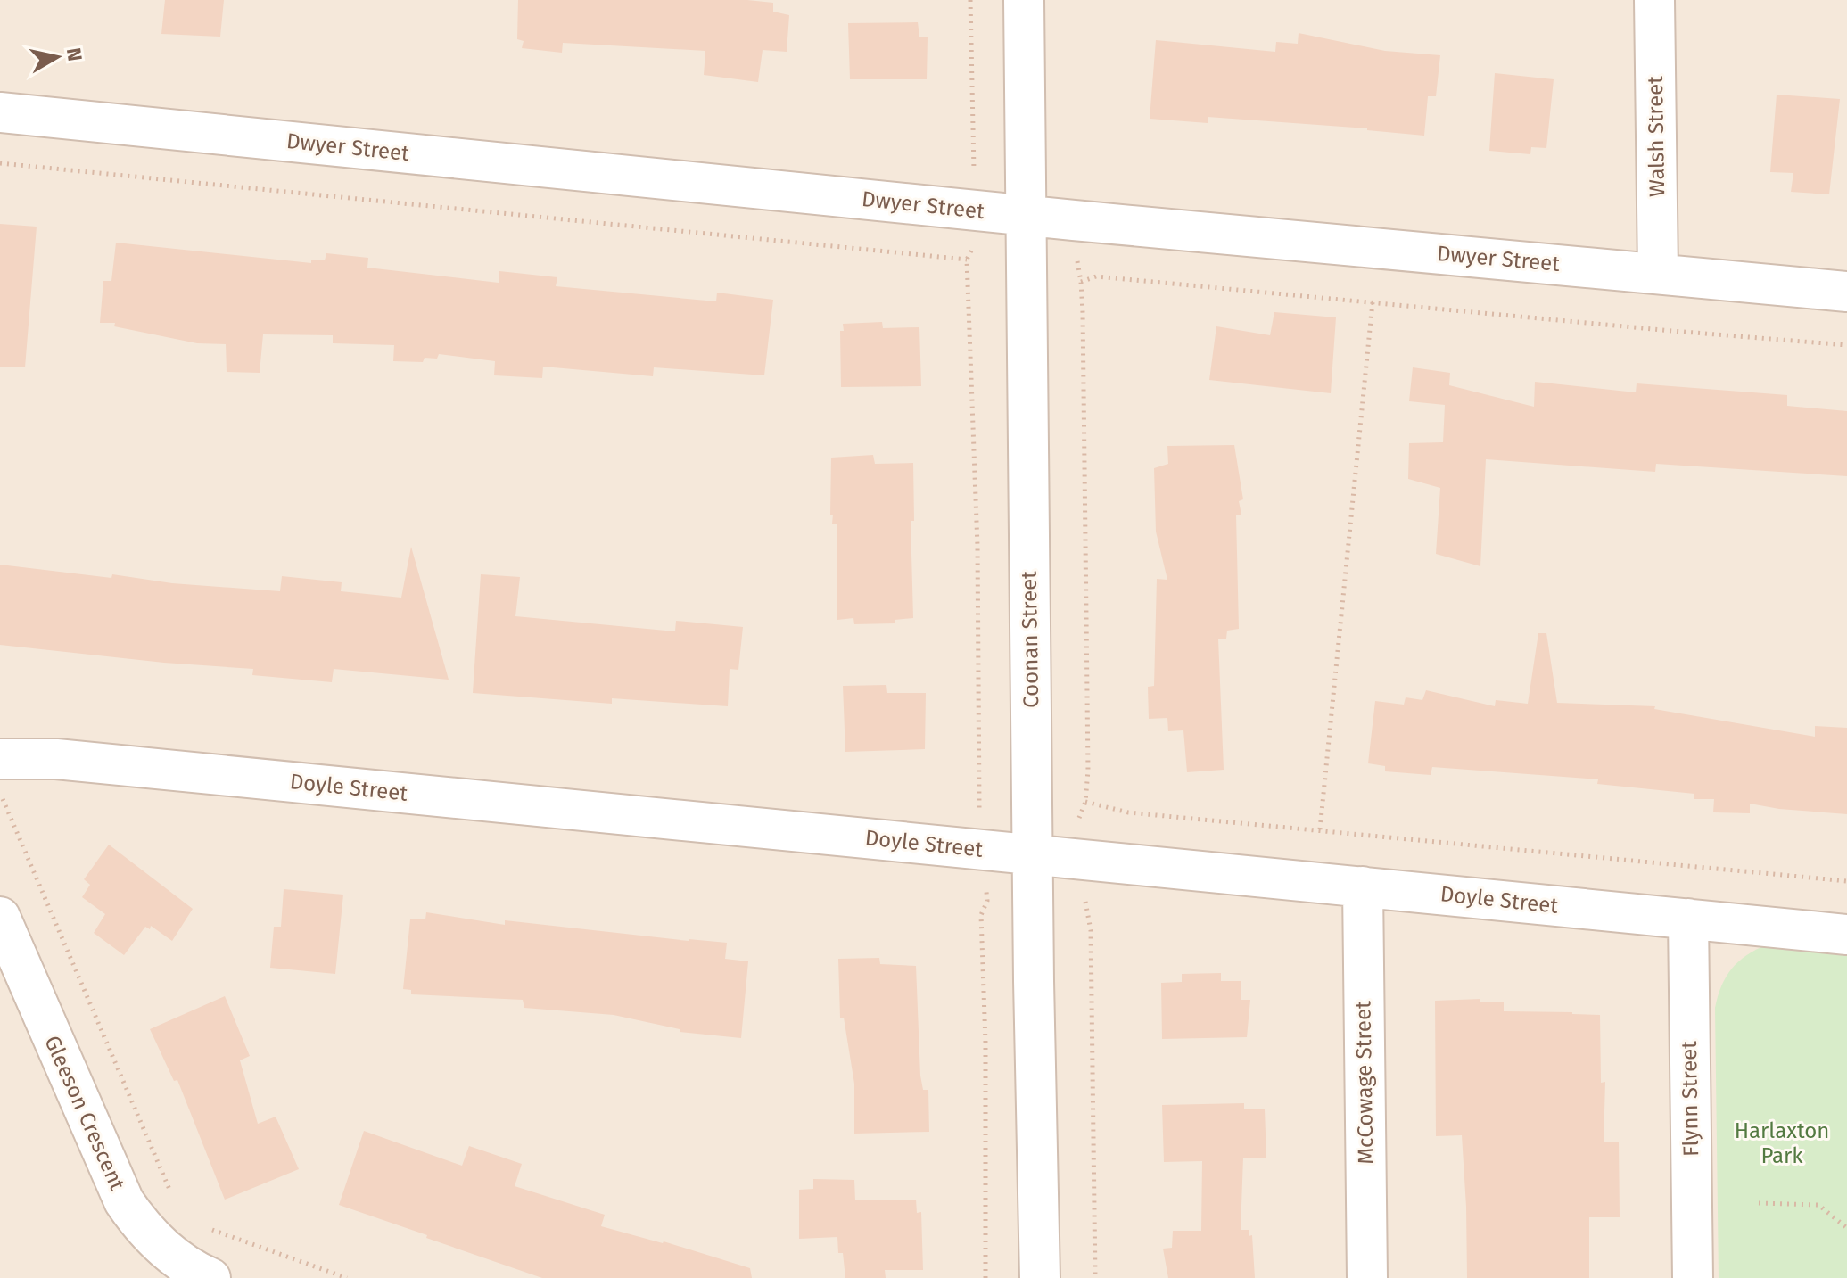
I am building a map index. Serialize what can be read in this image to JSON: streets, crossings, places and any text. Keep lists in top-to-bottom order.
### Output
{
  "streets": {
    "street": [
      "Walsh Street",
      "Dwyer Street",
      "Coonan Street",
      "Doyle Street",
      "McCowage Street",
      "Flynn Street",
      "Gleeson Crescent"
    ]
  },
  "crossings": [
    ["Walsh Street", "Dwyer Street"],
    ["Dwyer Street", "Coonan Street"],
    ["Coonan Street", "Doyle Street"],
    ["Doyle Street", "McCowage Street"],
    ["Doyle Street", "Flynn Street"]
  ],
  "parks": ["Harlaxton Park"],
  "north": "right"
}
